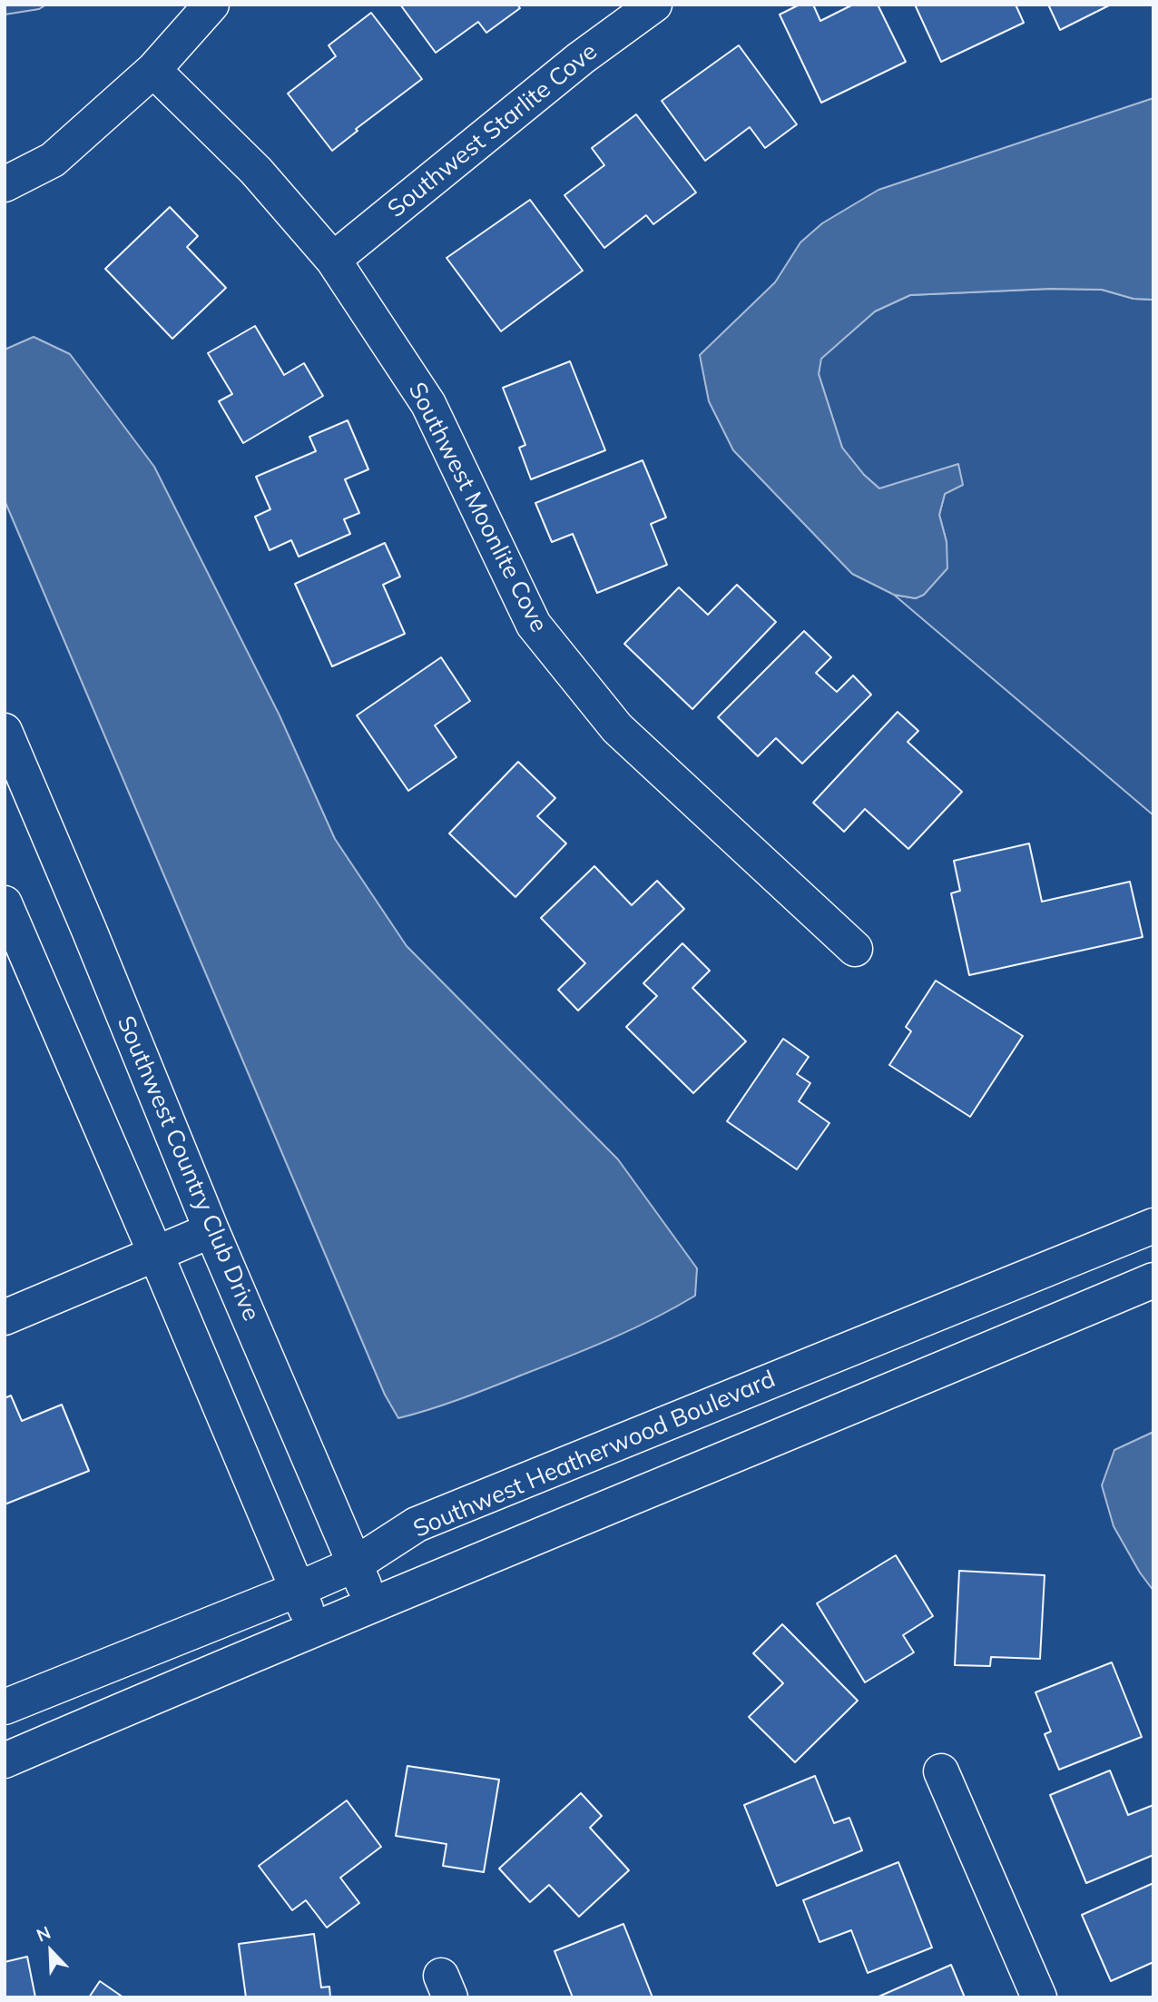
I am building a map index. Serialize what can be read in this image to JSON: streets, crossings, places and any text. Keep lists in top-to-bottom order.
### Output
{
  "streets": {
    "street": [
      "Southwest Starlite Cove",
      "Southwest Moonlite Cove",
      "Southwest Country Club Drive",
      "Southwest Heatherwood Boulevard"
    ]
  },
  "crossings": [
    ["Southwest Starlite Cove", "Southwest Moonlite Cove"],
    ["Southwest Country Club Drive", "Southwest Heatherwood Boulevard"]
  ],
  "north": "top left"
}
